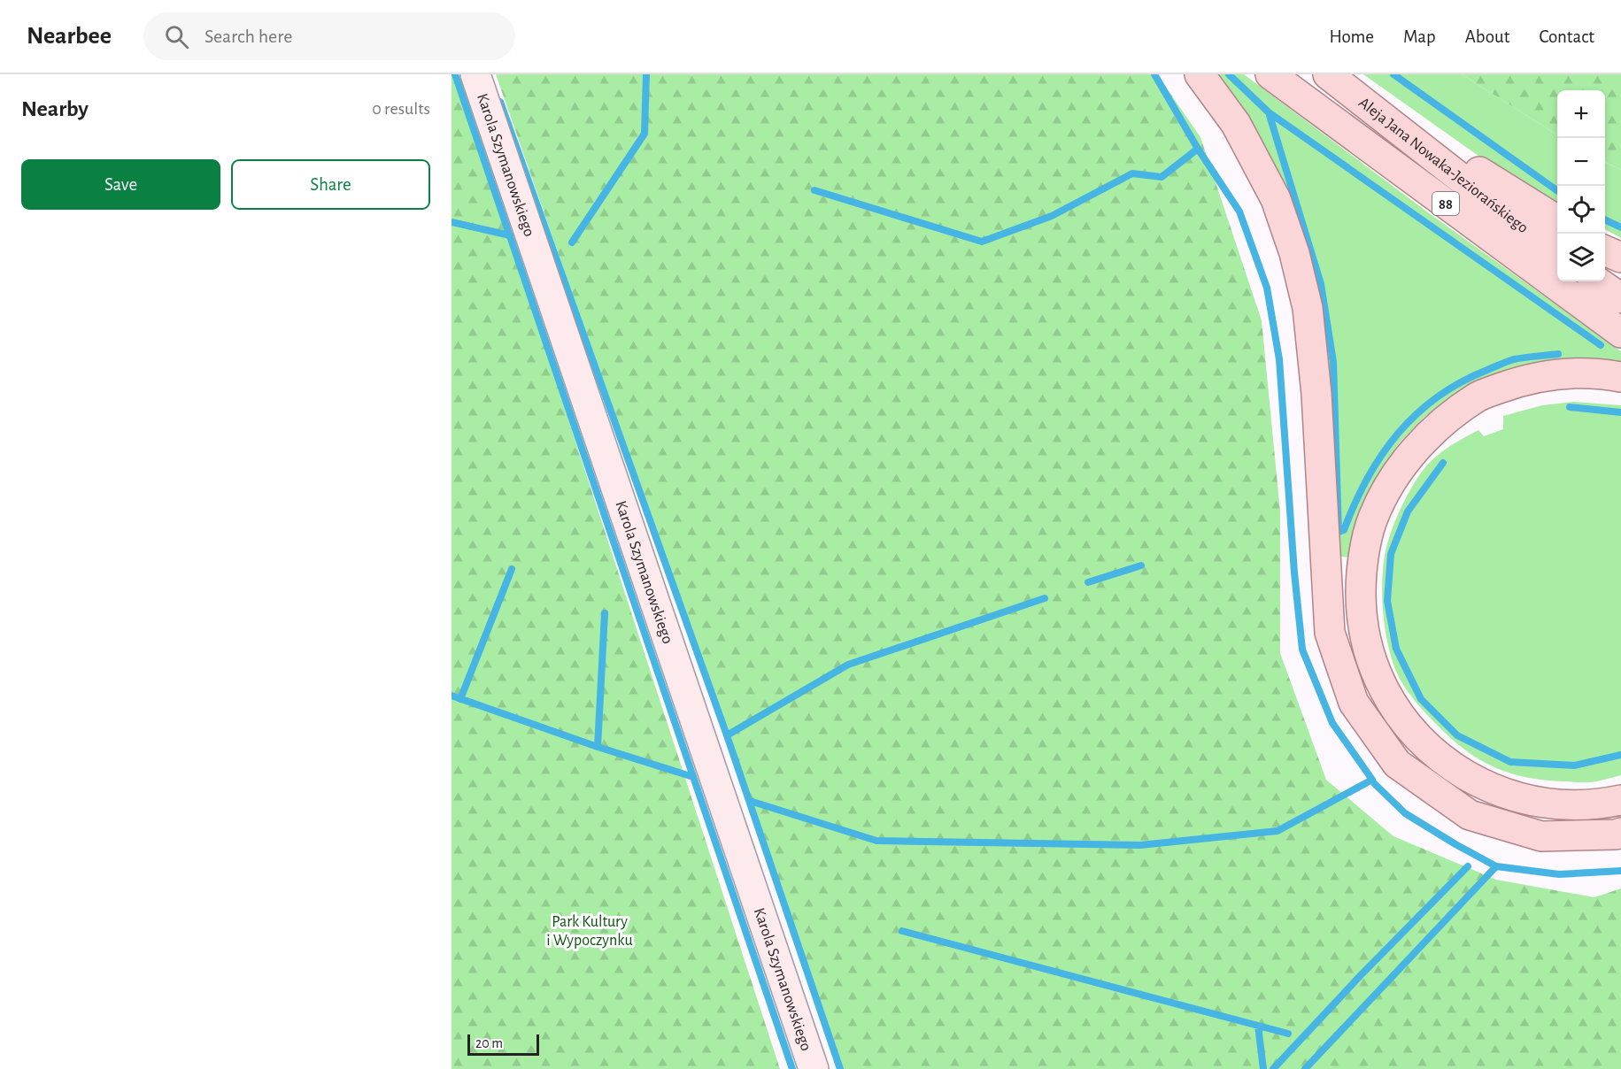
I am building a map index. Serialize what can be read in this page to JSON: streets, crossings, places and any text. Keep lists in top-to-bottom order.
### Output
{
  "streets": {
    "main road": ["Aleja Jana Nowaka-Jeziorańskiego", "88"],
    "street": ["Karola Szymanowskiego"]
  },
  "parks": ["Park Kultury i Wypoczynku"],
  "scale_bar": "20 m",
  "page": {
    "header": "Nearbee",
    "search": "Search here",
    "nav": [
      "Home",
      "Map",
      "About",
      "Contact"
    ],
    "heading": ["Nearby", "0 results"],
    "map_buttons": ["+", "−"],
    "buttons": ["Save", "Share"],
    "scale": "20 m"
  }
}
